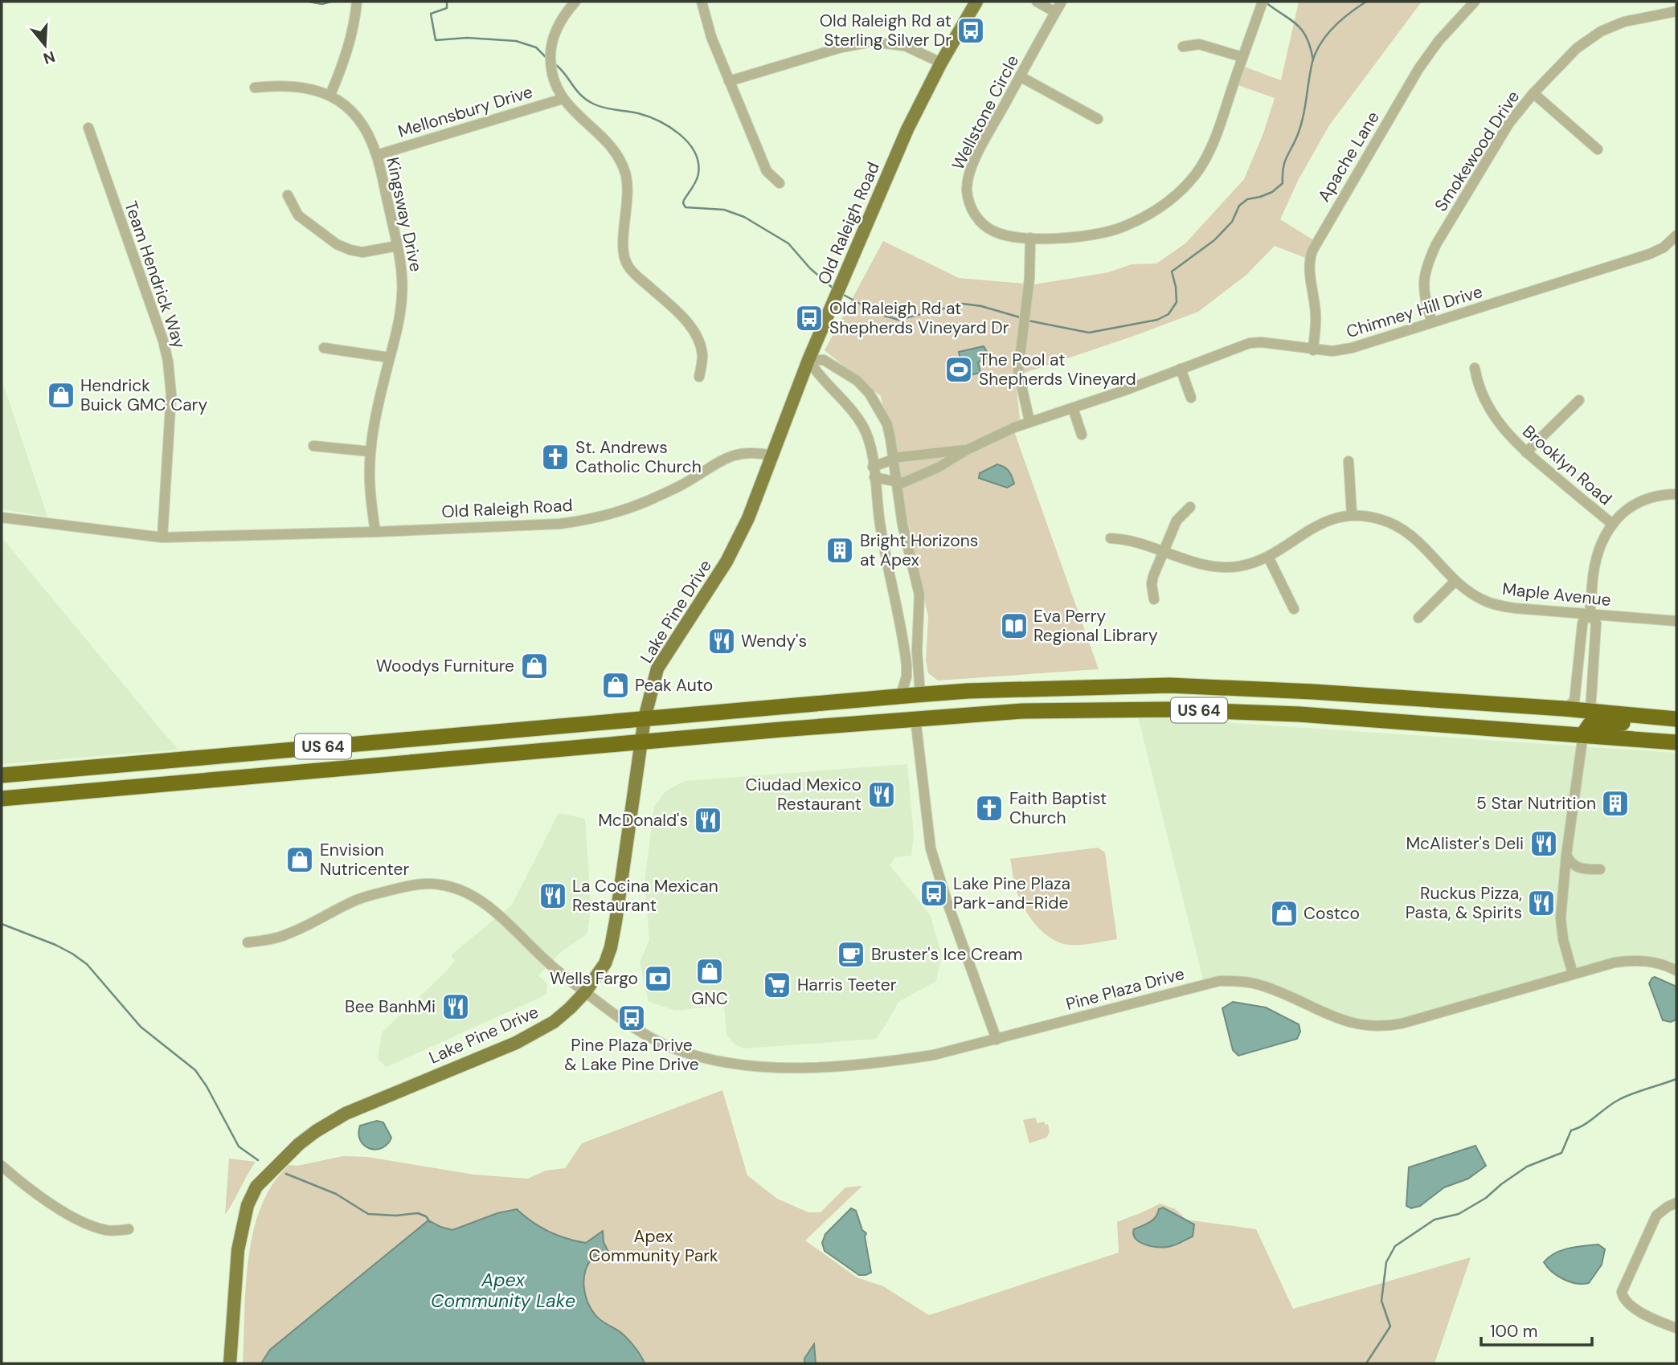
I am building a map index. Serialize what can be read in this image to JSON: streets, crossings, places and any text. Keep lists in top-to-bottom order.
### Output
{
  "streets": {
    "highway": ["US 64"],
    "main road": ["Old Raleigh Road", "Lake Pine Drive"],
    "street": [
      "Mellonsbury Drive",
      "Wellstone Circle",
      "Smokewood Drive",
      "Apache Lane",
      "Kingsway Drive",
      "Team Hendrick Way",
      "Chimney Hill Drive",
      "Brooklyn Road",
      "Maple Avenue",
      "Pine Plaza Drive"
    ]
  },
  "crossings": [
    ["Mellonsbury Drive", "Kingsway Drive"],
    ["Smokewood Drive", "Chimney Hill Drive"],
    ["Apache Lane", "Chimney Hill Drive"],
    ["Kingsway Drive", "Old Raleigh Road"],
    ["Old Raleigh Road", "Team Hendrick Way"],
    ["Old Raleigh Road", "Lake Pine Drive"],
    ["Lake Pine Drive", "US 64"],
    ["Lake Pine Drive", "Pine Plaza Drive"]
  ],
  "water": ["Apex Community Lake"],
  "parks": ["Apex Community Park"],
  "places": {
    "bus stop": [
      "Old Raleigh Rd at Sterling Silver Dr",
      "Old Raleigh Rd at Shepherds Vineyard Dr",
      "Lake Pine Plaza Park-and-Ride",
      "Pine Plaza Drive & Lake Pine Drive"
    ],
    "sports": ["The Pool at Shepherds Vineyard"],
    "shop": [
      "Hendrick Buick GMC Cary",
      "Woodys Furniture",
      "Peak Auto",
      "Envision Nutricenter",
      "Costco",
      "GNC"
    ],
    "church": ["St. Andrews Catholic Church", "Faith Baptist Church"],
    "building": ["Bright Horizons at Apex", "5 Star Nutrition"],
    "library": ["Eva Perry Regional Library"],
    "restaurant": [
      "Wendy's",
      "Ciudad Mexico Restaurant",
      "McDonald's",
      "McAlister's Deli",
      "La Cocina Mexican Restaurant",
      "Ruckus Pizza, Pasta, & Spirits",
      "Bee BanhMi"
    ],
    "cafe": ["Bruster's Ice Cream"],
    "bank": ["Wells Fargo"],
    "supermarket": ["Harris Teeter"]
  },
  "scale_bar": "100 m",
  "north": "bottom"
}
